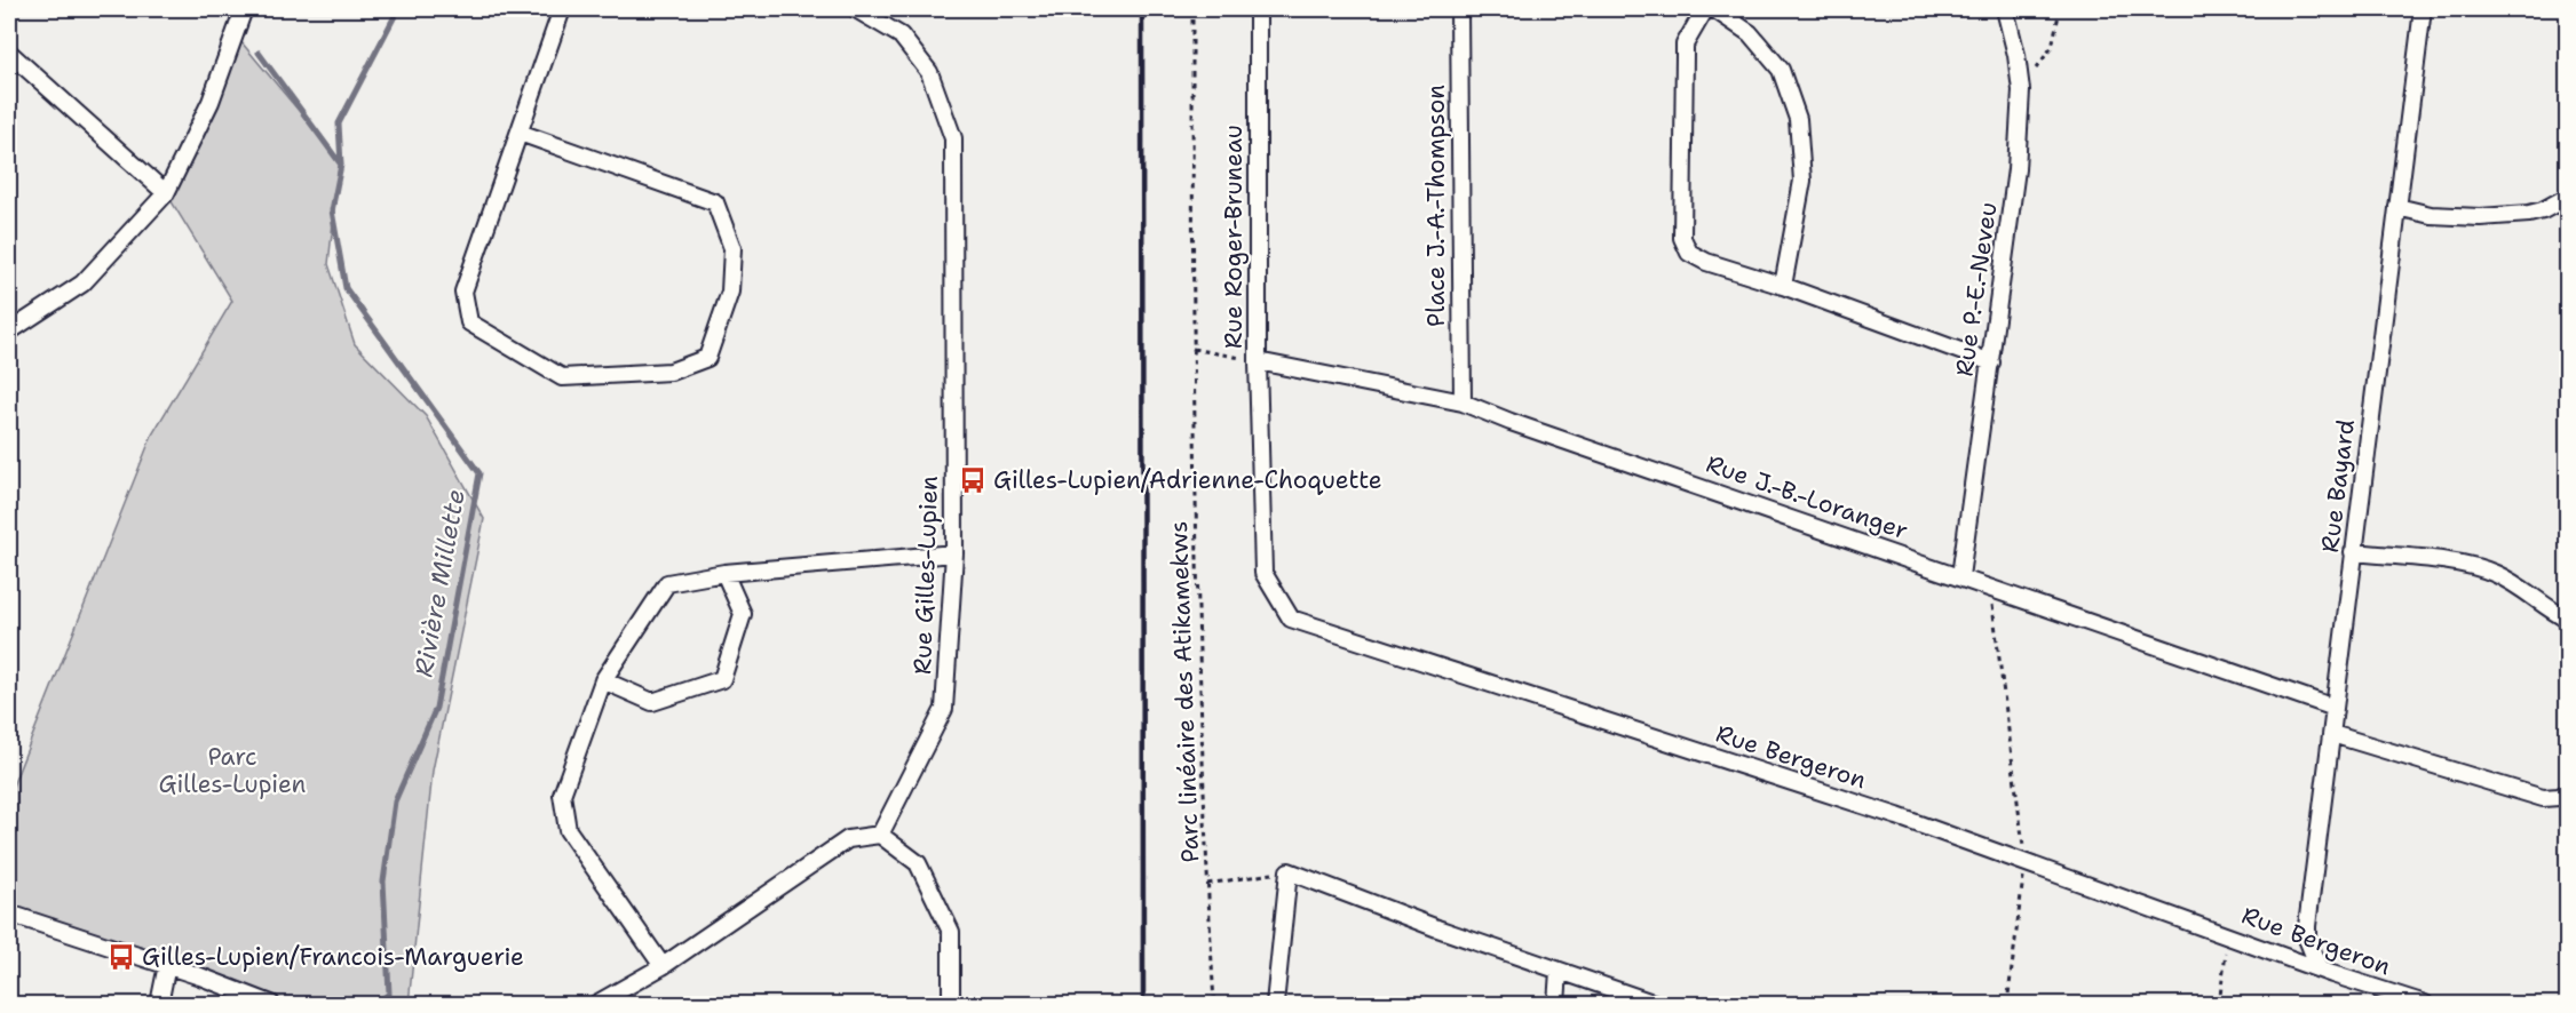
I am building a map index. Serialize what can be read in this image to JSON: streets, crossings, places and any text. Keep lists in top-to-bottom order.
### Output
{
  "streets": {
    "street": [
      "Place J.-A.-Thompson",
      "Rue Roger-Bruneau",
      "Rue P.-E.-Neveu",
      "Rue Bayard",
      "Rue J.-B.-Loranger",
      "Rue Gilles-Lupien",
      "Rue Bergeron"
    ],
    "path": ["Parc linéaire des Atikamekws"]
  },
  "crossings": [
    ["Place J.-A.-Thompson", "Rue J.-B.-Loranger"],
    ["Rue Roger-Bruneau", "Rue J.-B.-Loranger"],
    ["Rue Roger-Bruneau", "Rue Bergeron"],
    ["Rue P.-E.-Neveu", "Rue J.-B.-Loranger"],
    ["Rue Bayard", "Rue J.-B.-Loranger"],
    ["Rue Bayard", "Rue Bergeron"]
  ],
  "water": ["Rivière Millette"],
  "parks": ["Parc Gilles-Lupien"],
  "places": {
    "bus stop": ["Gilles-Lupien/Adrienne-Choquette", "Gilles-Lupien/Francois-Marguerie"]
  }
}
